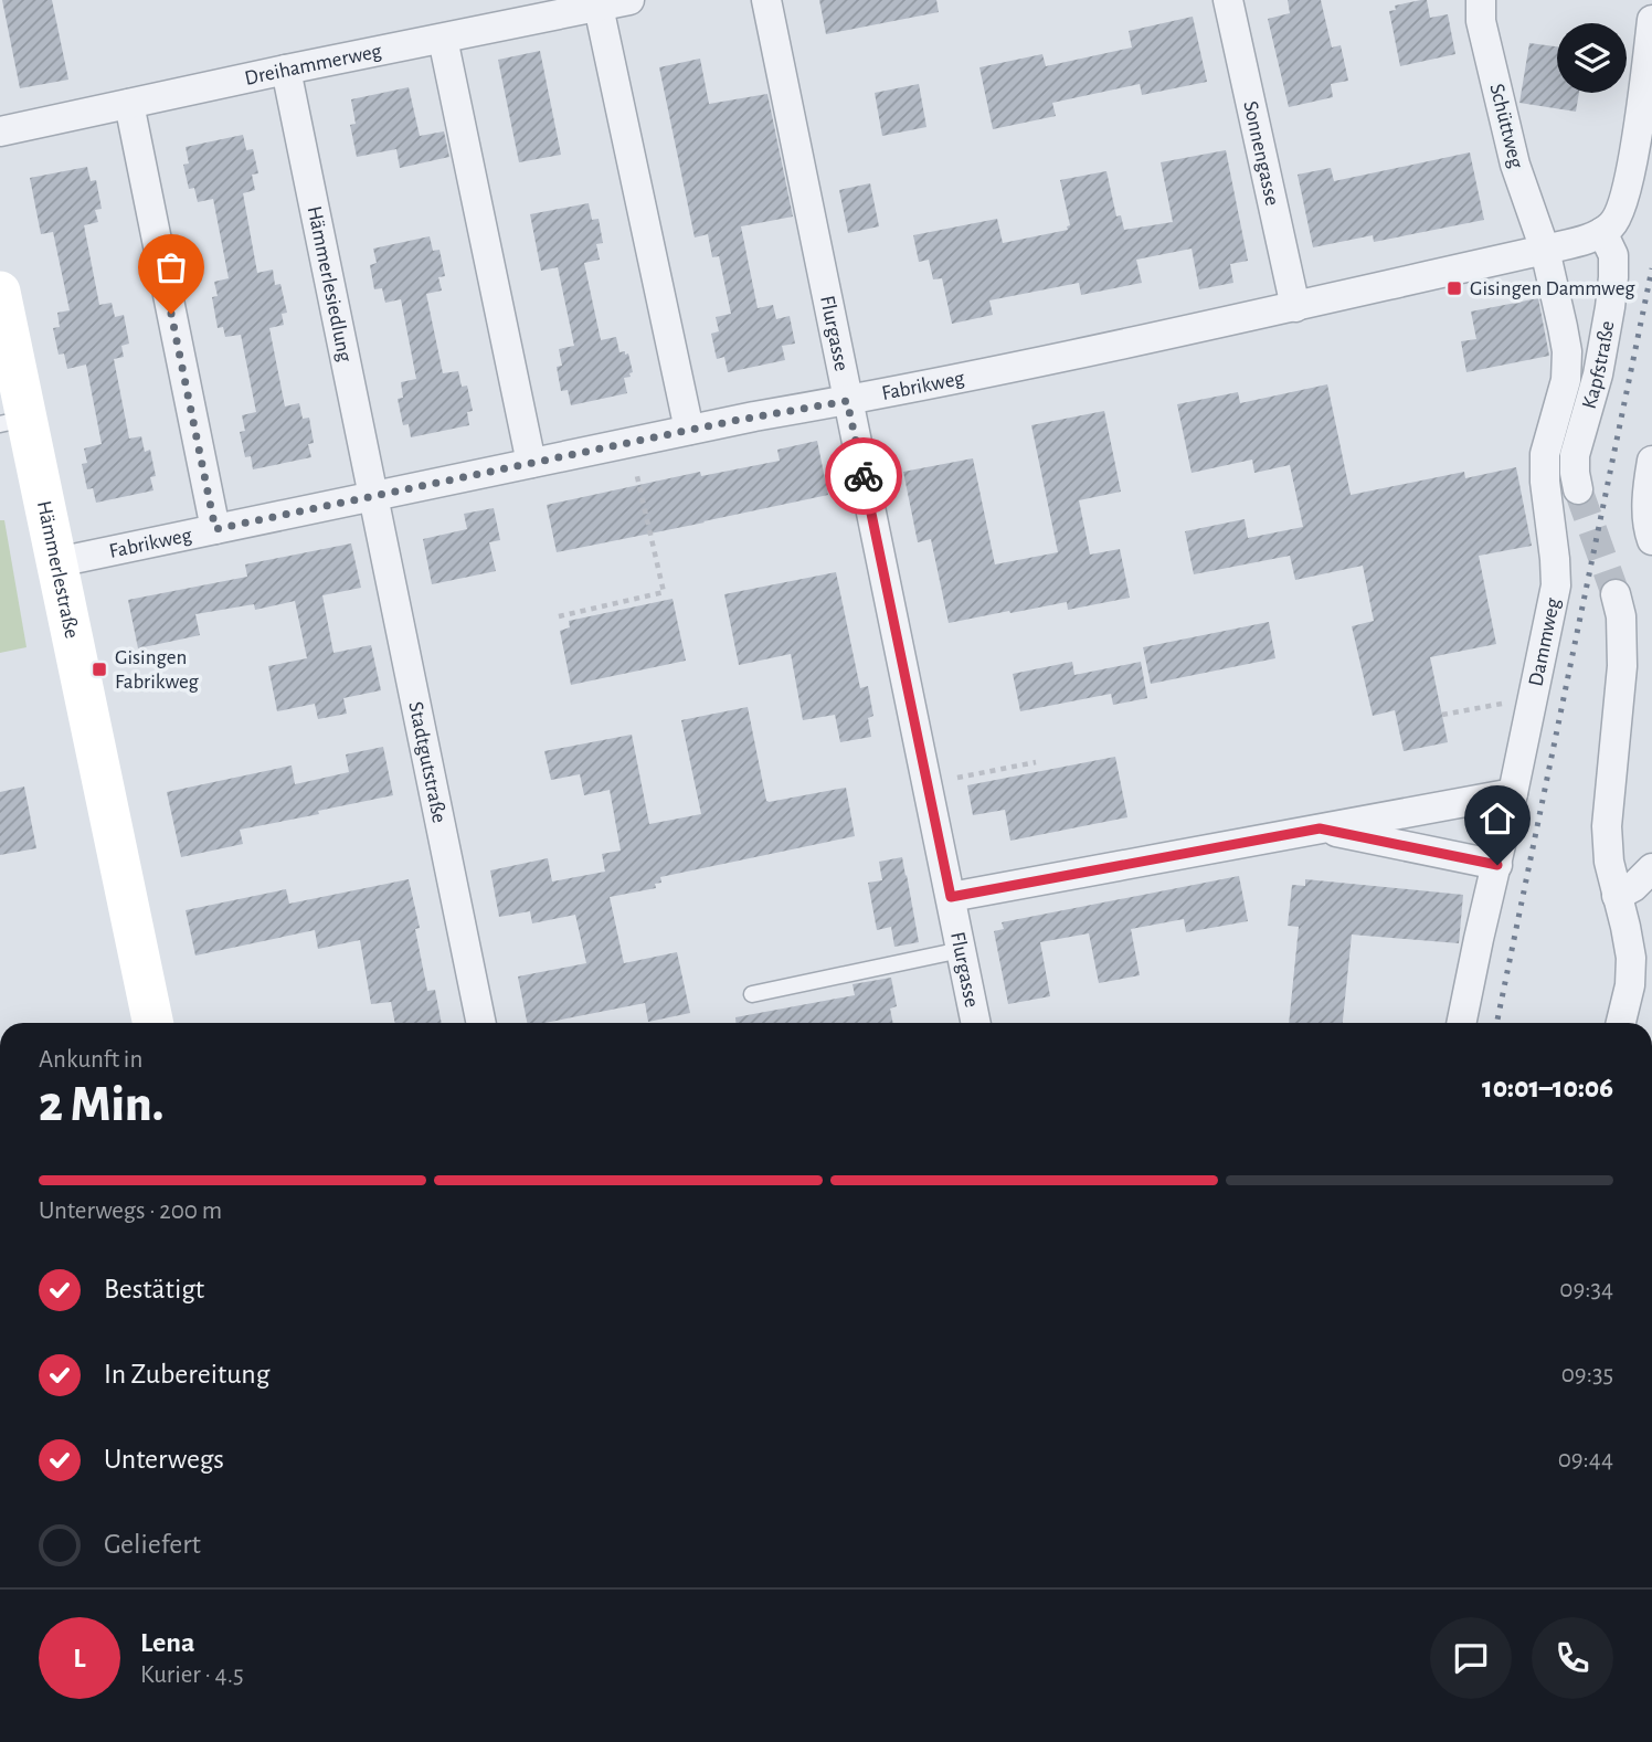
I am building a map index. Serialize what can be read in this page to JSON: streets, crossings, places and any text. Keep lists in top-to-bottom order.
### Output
{
  "streets": {
    "street": [
      "Dreihammerweg",
      "Schüttweg",
      "Sonnengasse",
      "Hämmerlesiedlung",
      "Flurgasse",
      "Kapfstraße",
      "Fabrikweg",
      "Hämmerlestraße",
      "Dammweg",
      "Stadtgutstraße"
    ]
  },
  "crossings": [
    ["Dreihammerweg", "Hämmerlesiedlung"],
    ["Schüttweg", "Fabrikweg"],
    ["Schüttweg", "Dammweg"],
    ["Sonnengasse", "Fabrikweg"],
    ["Hämmerlesiedlung", "Fabrikweg"],
    ["Hämmerlesiedlung", "Stadtgutstraße"],
    ["Flurgasse", "Fabrikweg"],
    ["Kapfstraße", "Fabrikweg"],
    ["Fabrikweg", "Hämmerlestraße"],
    ["Fabrikweg", "Dammweg"],
    ["Fabrikweg", "Stadtgutstraße"]
  ],
  "places": {
    "transit": ["Gisingen Dammweg", "Gisingen Fabrikweg"]
  },
  "page": {
    "heading": ["2 Min.", "Ankunft in", "10:01–10:06"],
    "panel": ["Lena", "Kurier · 4.5"],
    "bar": "Unterwegs · 200 m",
    "list": [
      ["Bestätigt", "09:34"],
      ["In Zubereitung", "09:35"],
      ["Unterwegs", "09:44"],
      "Geliefert"
    ],
    "round": "L"
  }
}
